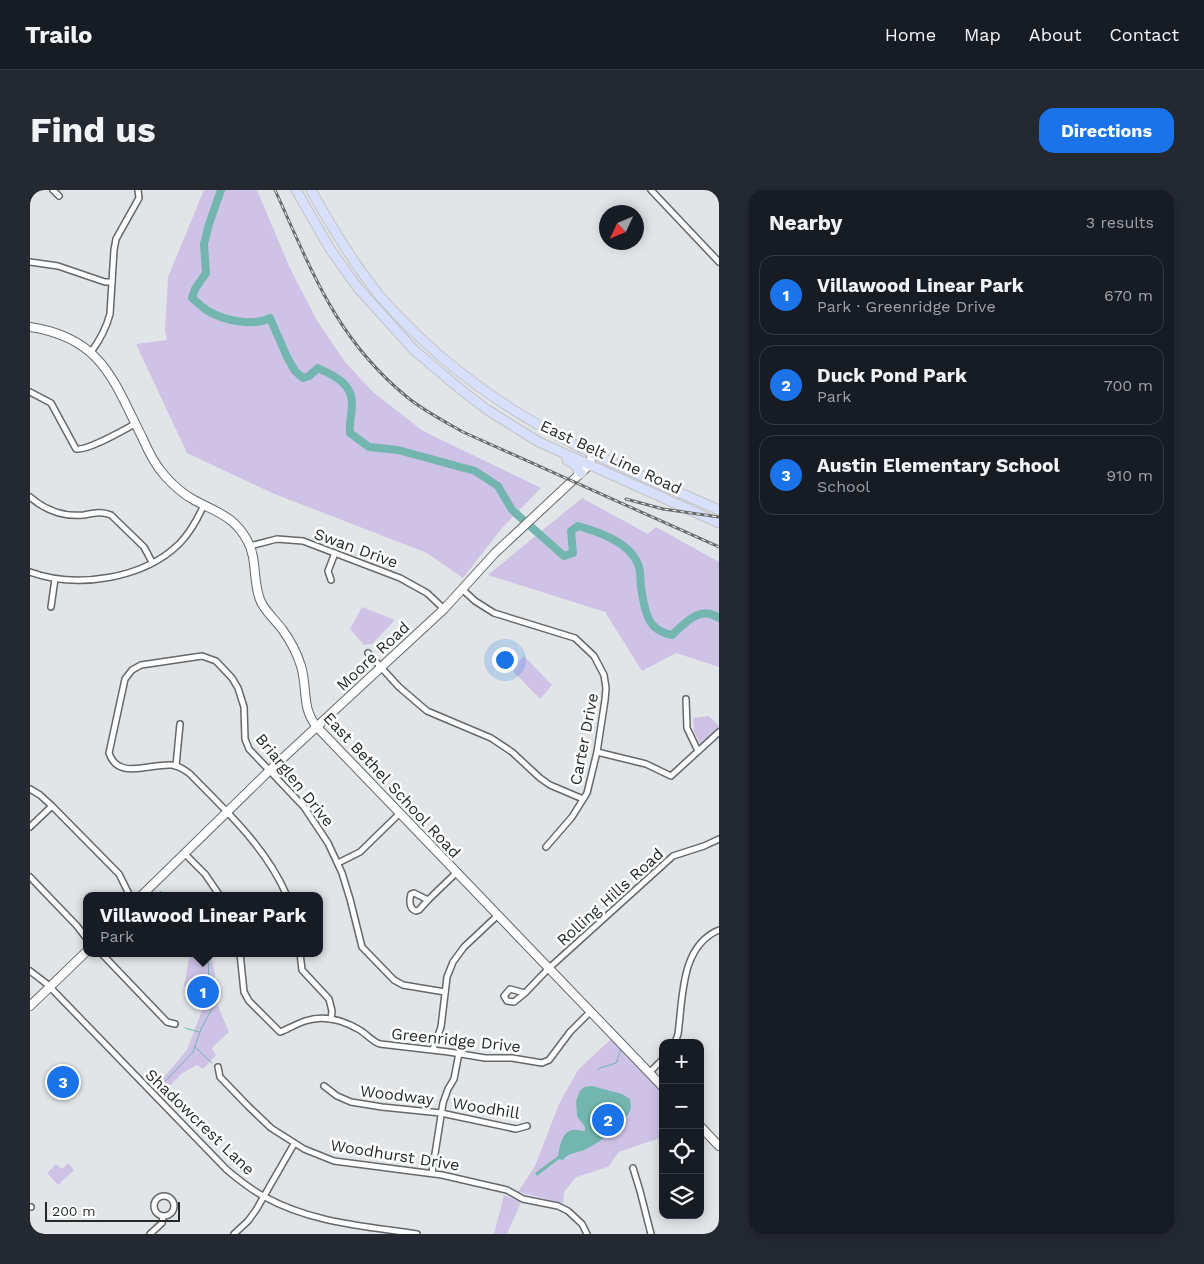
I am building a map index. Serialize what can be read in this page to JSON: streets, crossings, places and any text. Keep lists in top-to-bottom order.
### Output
{
  "streets": {
    "main road": ["East Belt Line Road"],
    "street": [
      "Swan Drive",
      "Moore Road",
      "Carter Drive",
      "Briarglen Drive",
      "East Bethel School Road",
      "Rolling Hills Road",
      "Greenridge Drive",
      "Woodway",
      "Woodhill",
      "Shadowcrest Lane",
      "Woodhurst Drive"
    ]
  },
  "crossings": [
    ["East Belt Line Road", "Moore Road"],
    ["Swan Drive", "Moore Road"],
    ["Swan Drive", "East Bethel School Road"],
    ["Moore Road", "Carter Drive"],
    ["Moore Road", "Briarglen Drive"],
    ["Moore Road", "East Bethel School Road"],
    ["East Bethel School Road", "Rolling Hills Road"],
    ["East Bethel School Road", "Greenridge Drive"],
    ["Woodway", "Woodhill"]
  ],
  "scale_bar": "200 m",
  "north": "bottom left",
  "page": {
    "header": "Trailo",
    "nav": [
      "Home",
      "Map",
      "About",
      "Contact"
    ],
    "buttons": "Directions",
    "title": "Find us",
    "heading": ["Nearby", "3 results"],
    "list": [
      {
        "mark": "1",
        "name": "Villawood Linear Park",
        "note": "Park · Greenridge Drive",
        "value": "670 m"
      },
      {
        "mark": "2",
        "name": "Duck Pond Park",
        "note": "Park",
        "value": "700 m"
      },
      {
        "mark": "3",
        "name": "Austin Elementary School",
        "note": "School",
        "value": "910 m"
      }
    ],
    "popup": ["Villawood Linear Park", "Park"],
    "pins": ["1", "3", "2"],
    "map_buttons": ["+", "−"],
    "scale": "200 m"
  }
}
